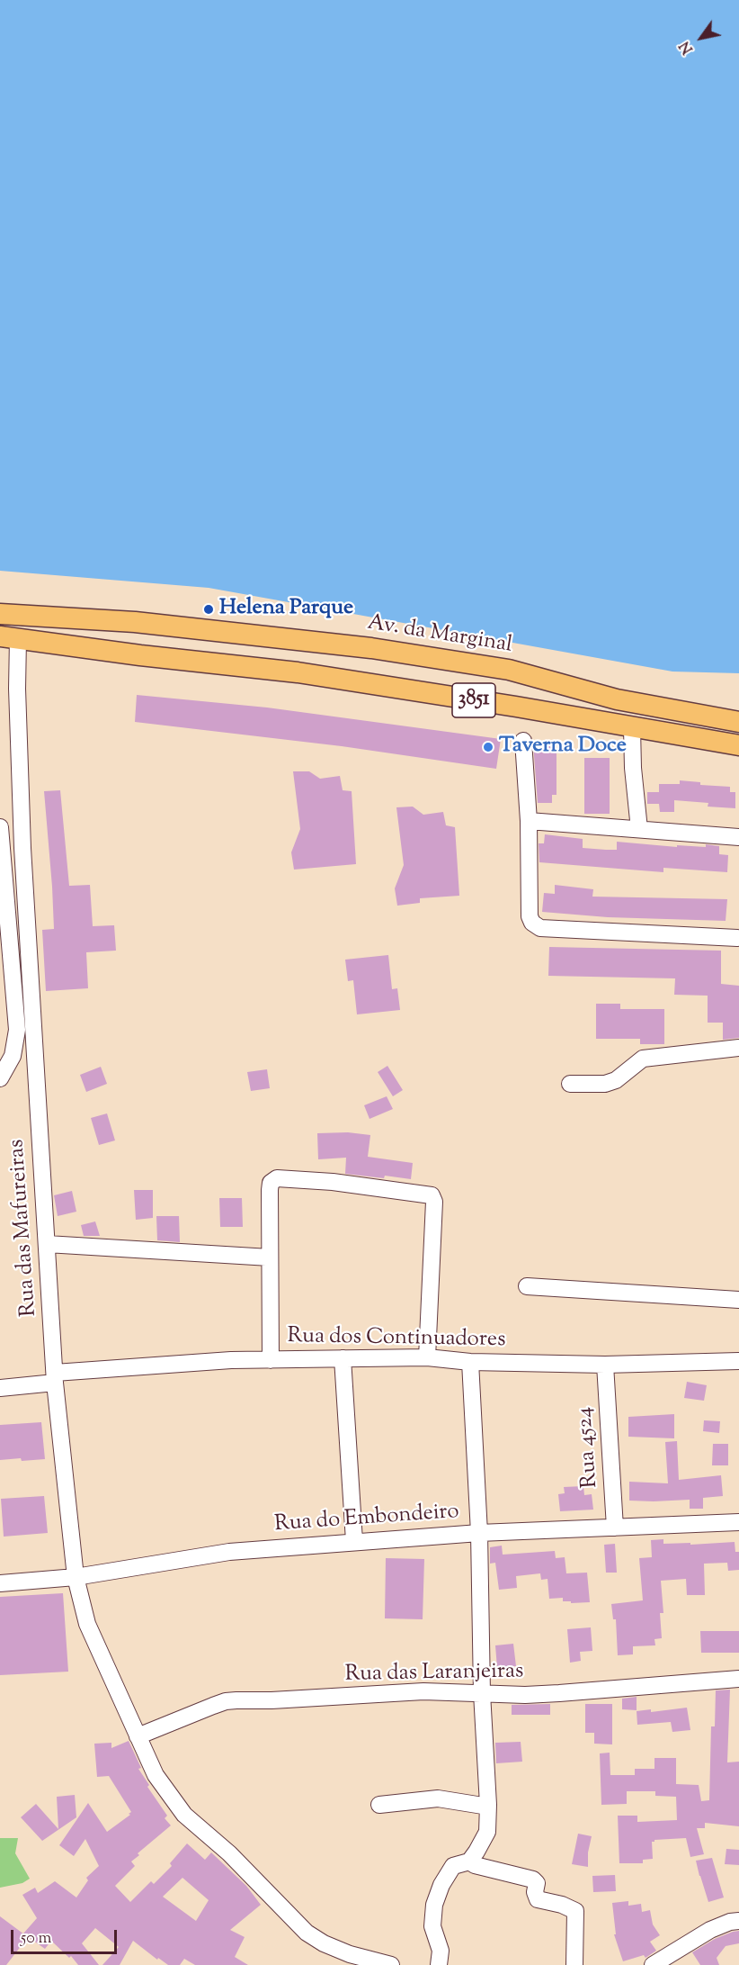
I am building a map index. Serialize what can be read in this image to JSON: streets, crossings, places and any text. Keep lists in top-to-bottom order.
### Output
{
  "streets": {
    "main road": ["Av. da Marginal", "3851"],
    "street": [
      "Rua das Mafureiras",
      "Rua dos Continuadores",
      "Rua 4524",
      "Rua do Embondeiro",
      "Rua das Laranjeiras"
    ]
  },
  "crossings": [
    ["3851", "Rua das Mafureiras"],
    ["Rua das Mafureiras", "Rua dos Continuadores"],
    ["Rua das Mafureiras", "Rua do Embondeiro"],
    ["Rua das Mafureiras", "Rua das Laranjeiras"],
    ["Rua dos Continuadores", "Rua 4524"],
    ["Rua 4524", "Rua do Embondeiro"]
  ],
  "places": ["Helena Parque", "Taverna Doce"],
  "scale_bar": "50 m",
  "north": "bottom left"
}
